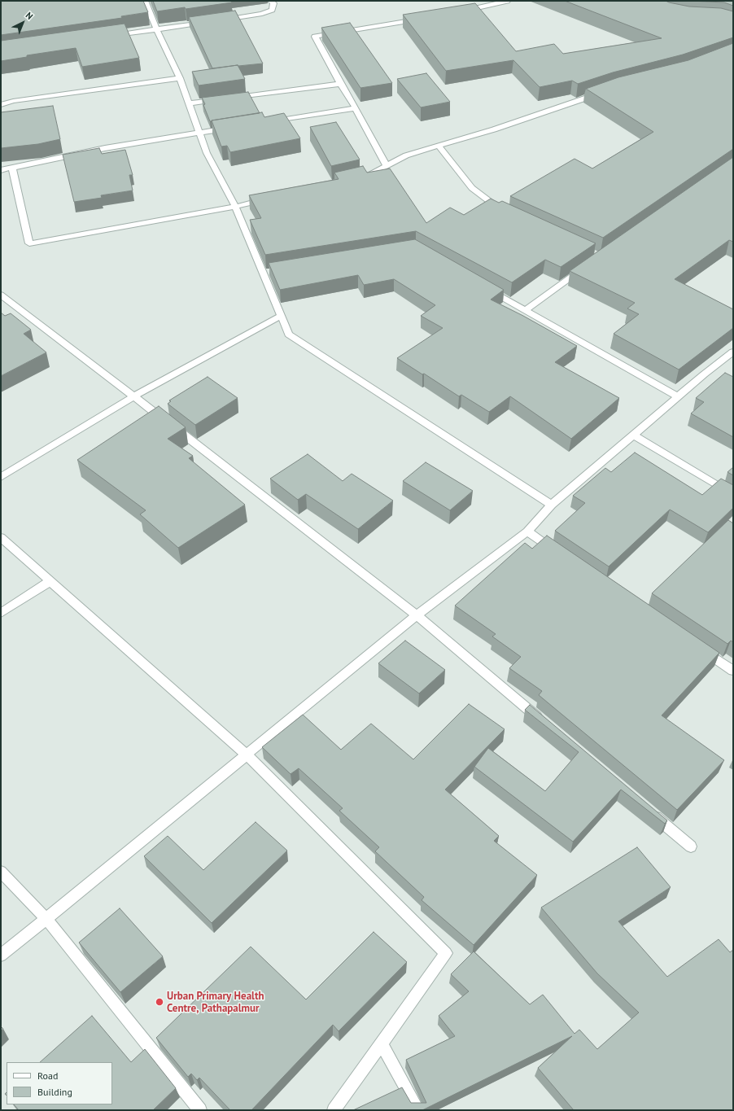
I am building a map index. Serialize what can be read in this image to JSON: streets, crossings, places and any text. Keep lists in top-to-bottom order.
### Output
{
  "places": ["Urban Primary Health Centre, Pathapalmur"],
  "legend": ["Road", "Building"],
  "north": "top right"
}
